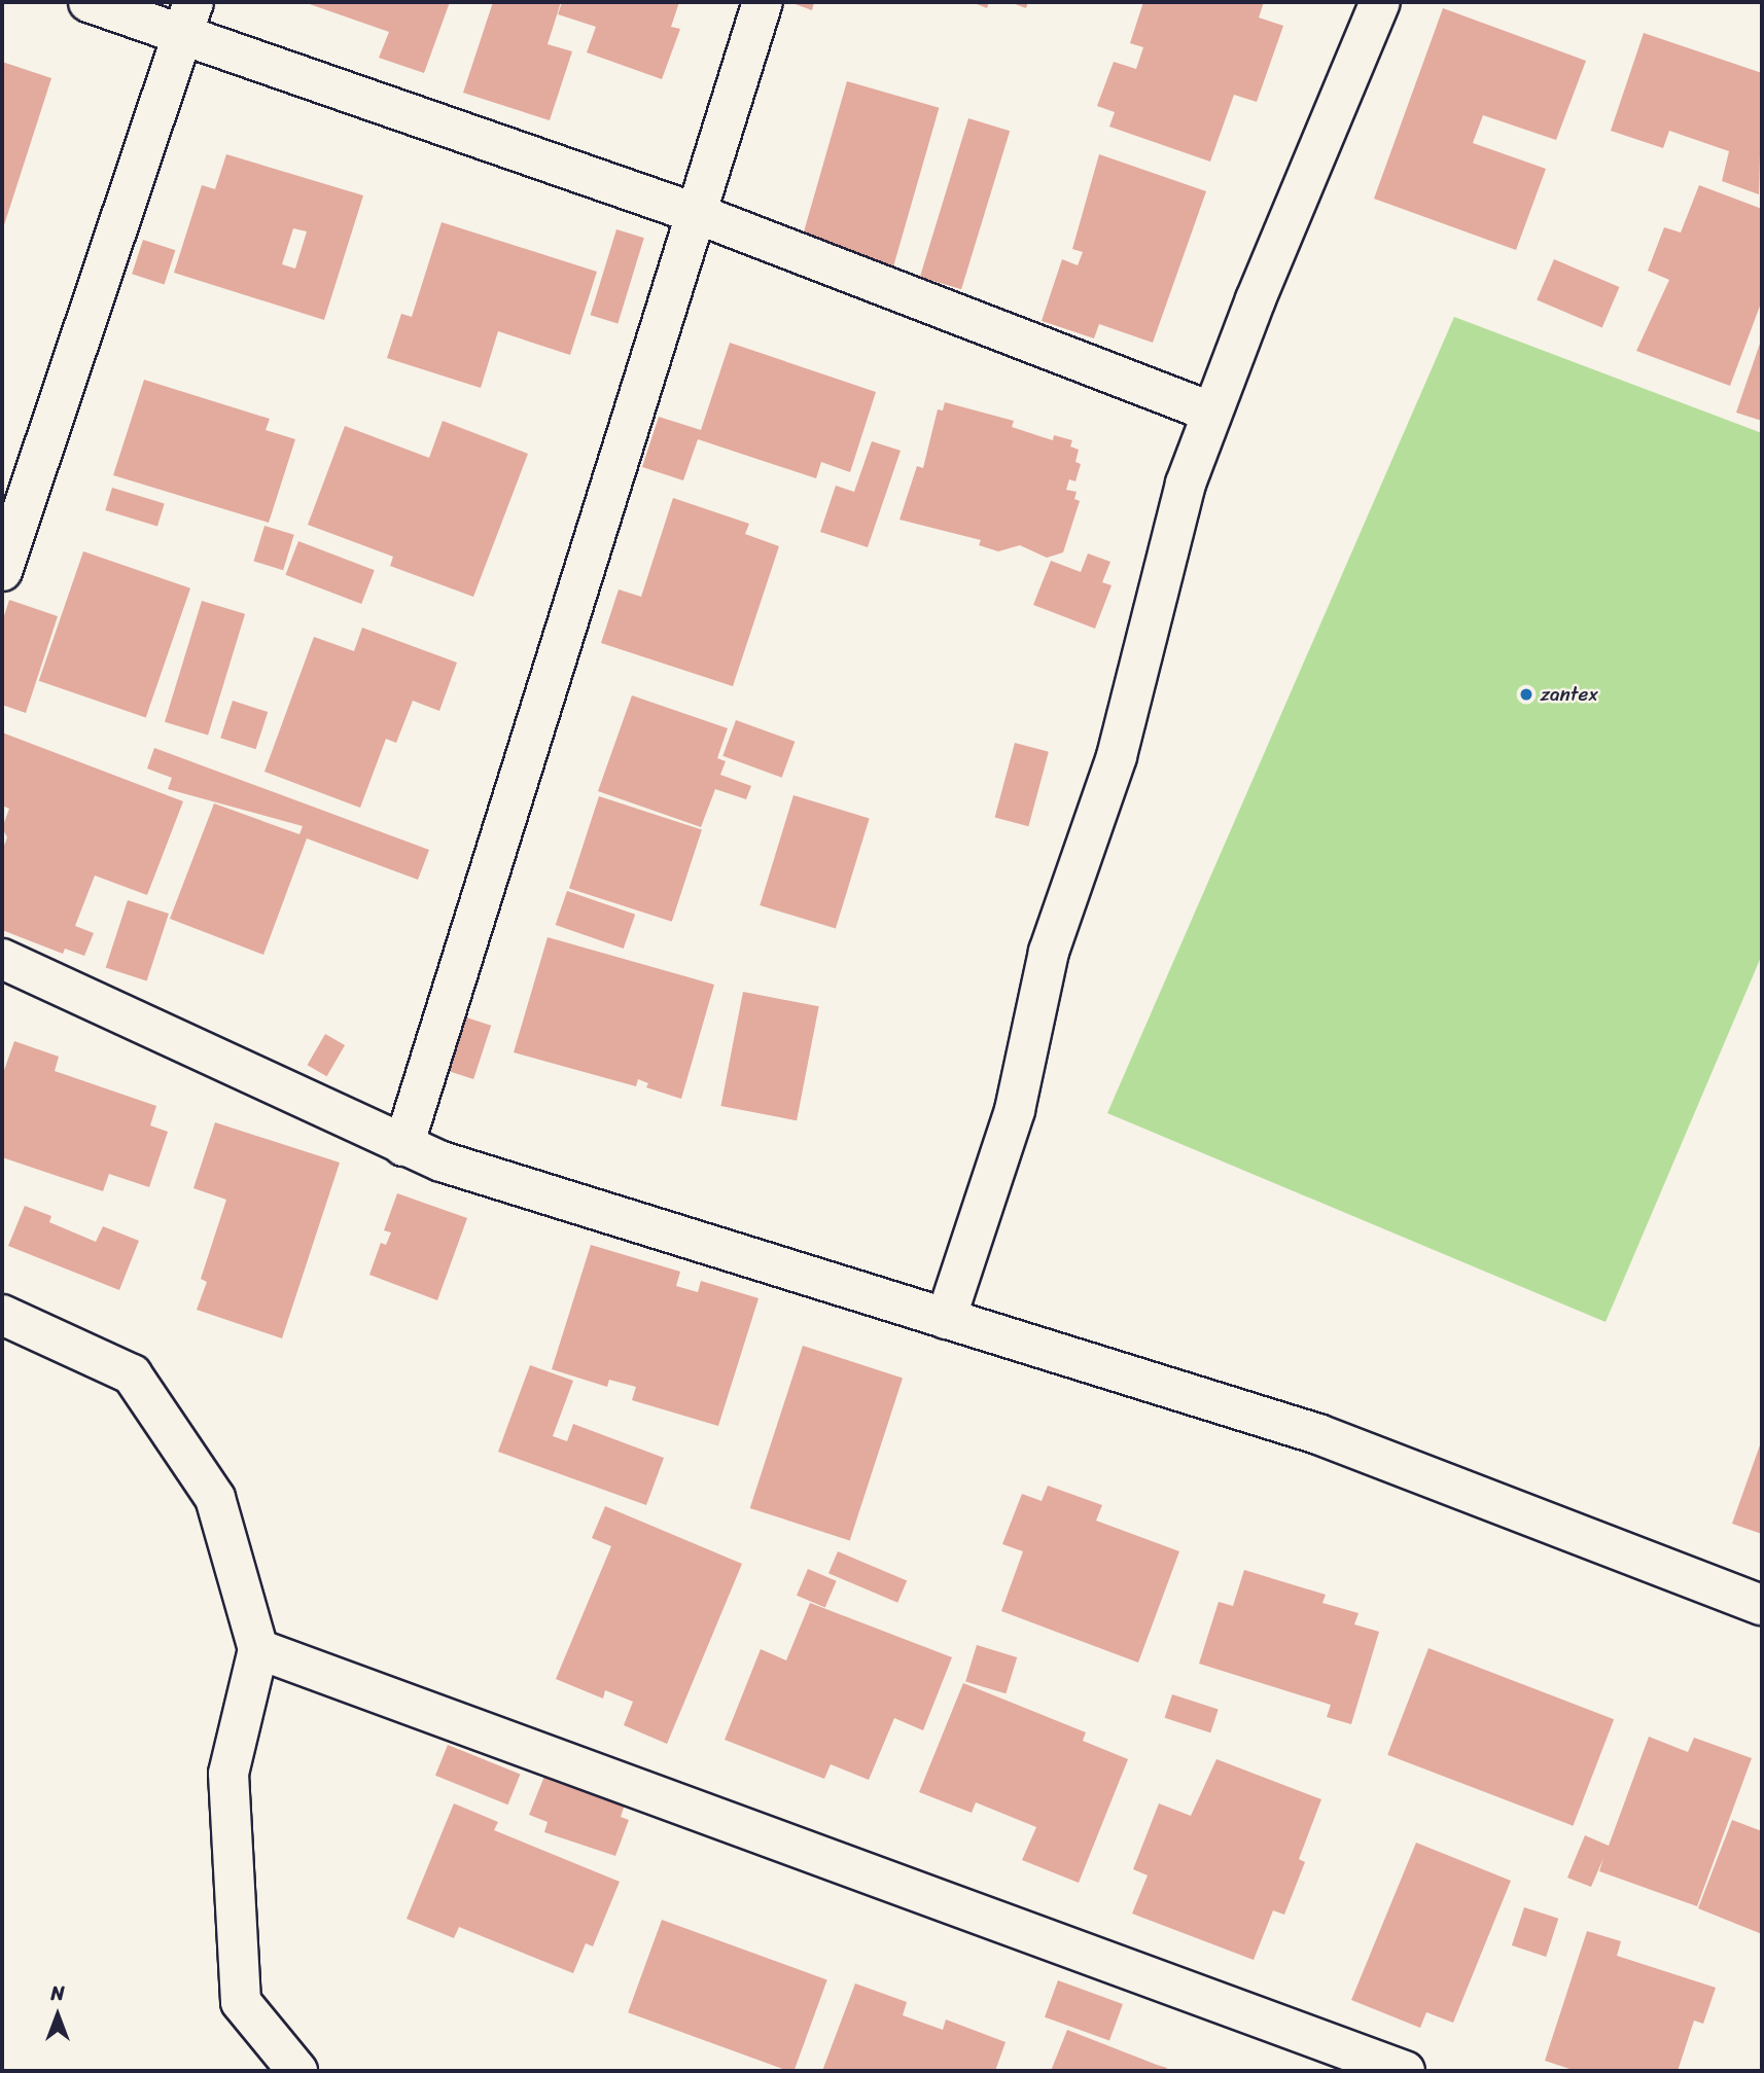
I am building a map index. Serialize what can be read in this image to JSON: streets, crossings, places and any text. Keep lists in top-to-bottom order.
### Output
{
  "places": ["zantex"],
  "north": "top"
}
